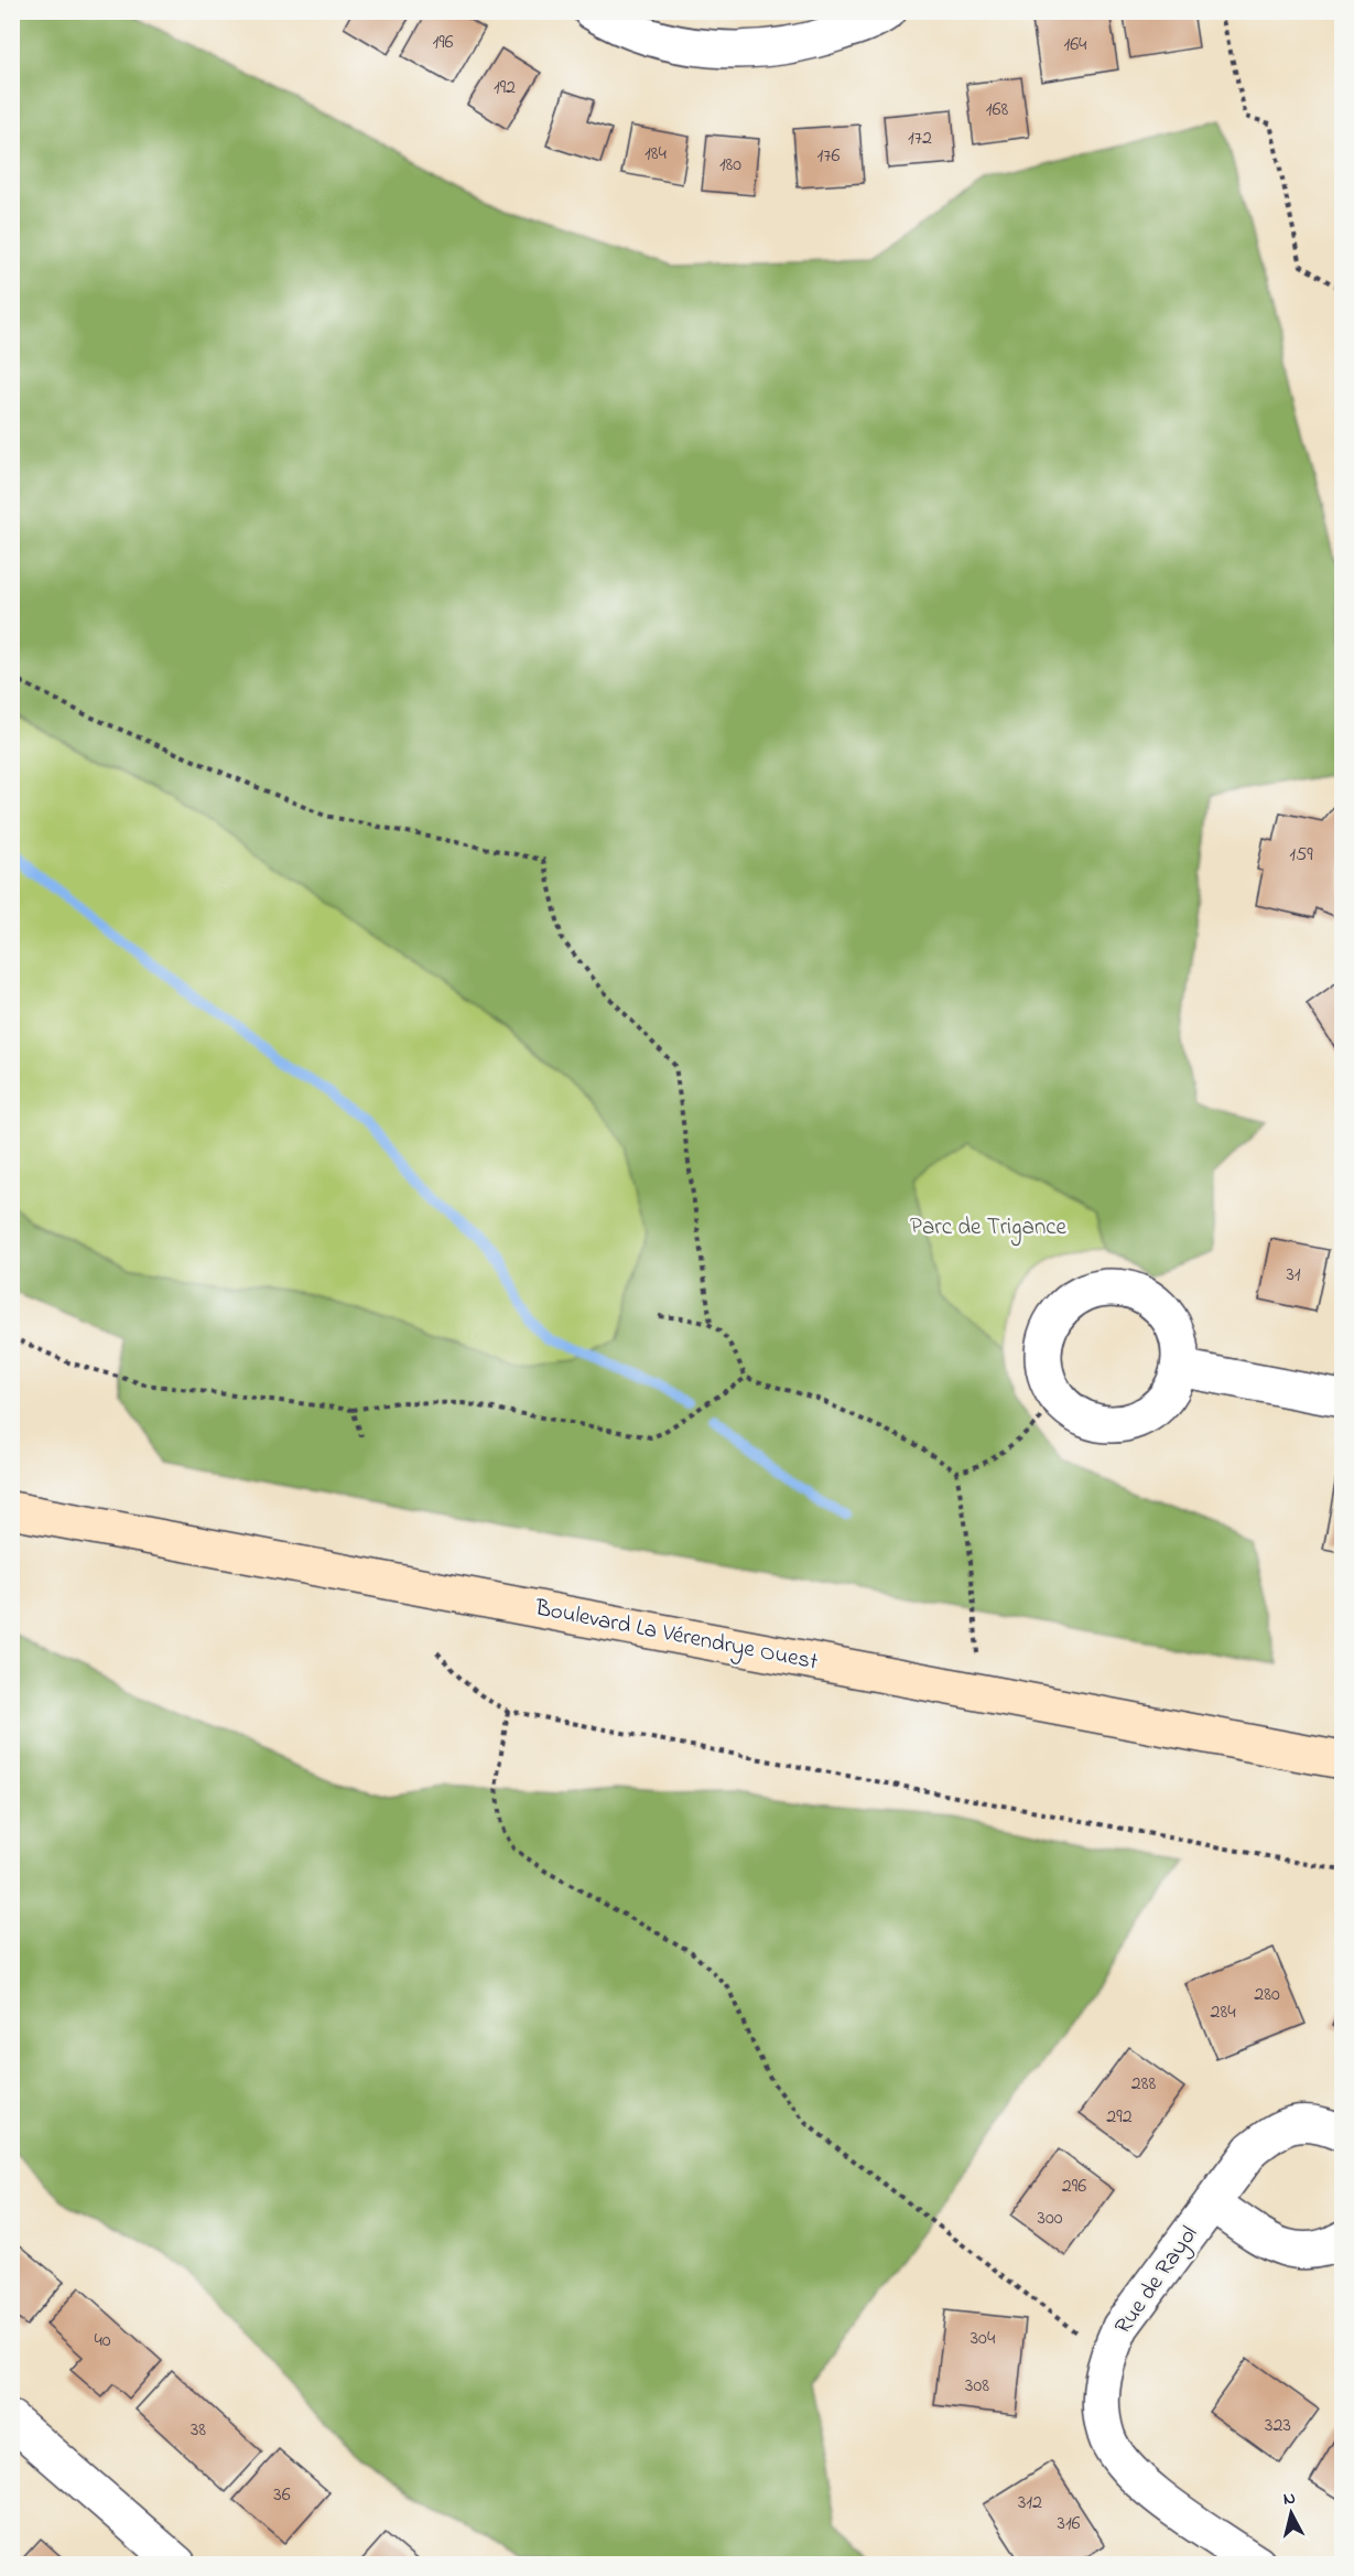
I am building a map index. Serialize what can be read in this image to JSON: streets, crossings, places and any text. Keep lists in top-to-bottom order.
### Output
{
  "streets": {
    "main road": ["Boulevard La Vérendrye Ouest"],
    "street": ["Rue de Rayol"]
  },
  "parks": ["Parc de Trigance"],
  "house_numbers": [
    "196",
    "164",
    "192",
    "168",
    "172",
    "184",
    "176",
    "180",
    "159",
    "31",
    "280",
    "284",
    "288",
    "292",
    "296",
    "300",
    "304",
    "40",
    "308",
    "323",
    "38",
    "36",
    "312",
    "316"
  ],
  "north": "top"
}
